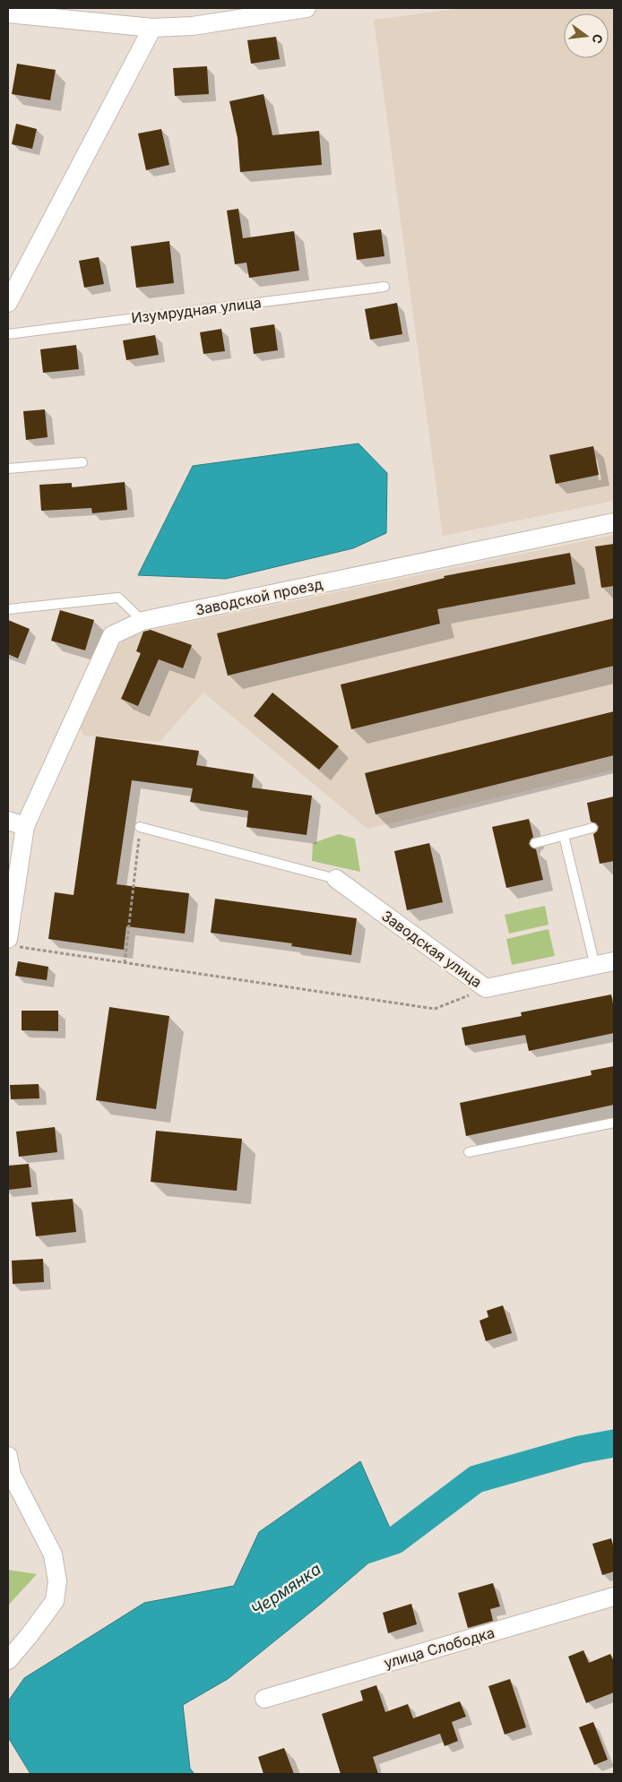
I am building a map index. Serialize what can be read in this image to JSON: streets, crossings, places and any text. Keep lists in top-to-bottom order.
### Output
{
  "streets": {
    "street": ["Заводской проезд", "Заводская улица", "улица Слободка"],
    "lane": ["Изумрудная улица"]
  },
  "water": ["Чермянка"],
  "north": "right"
}
